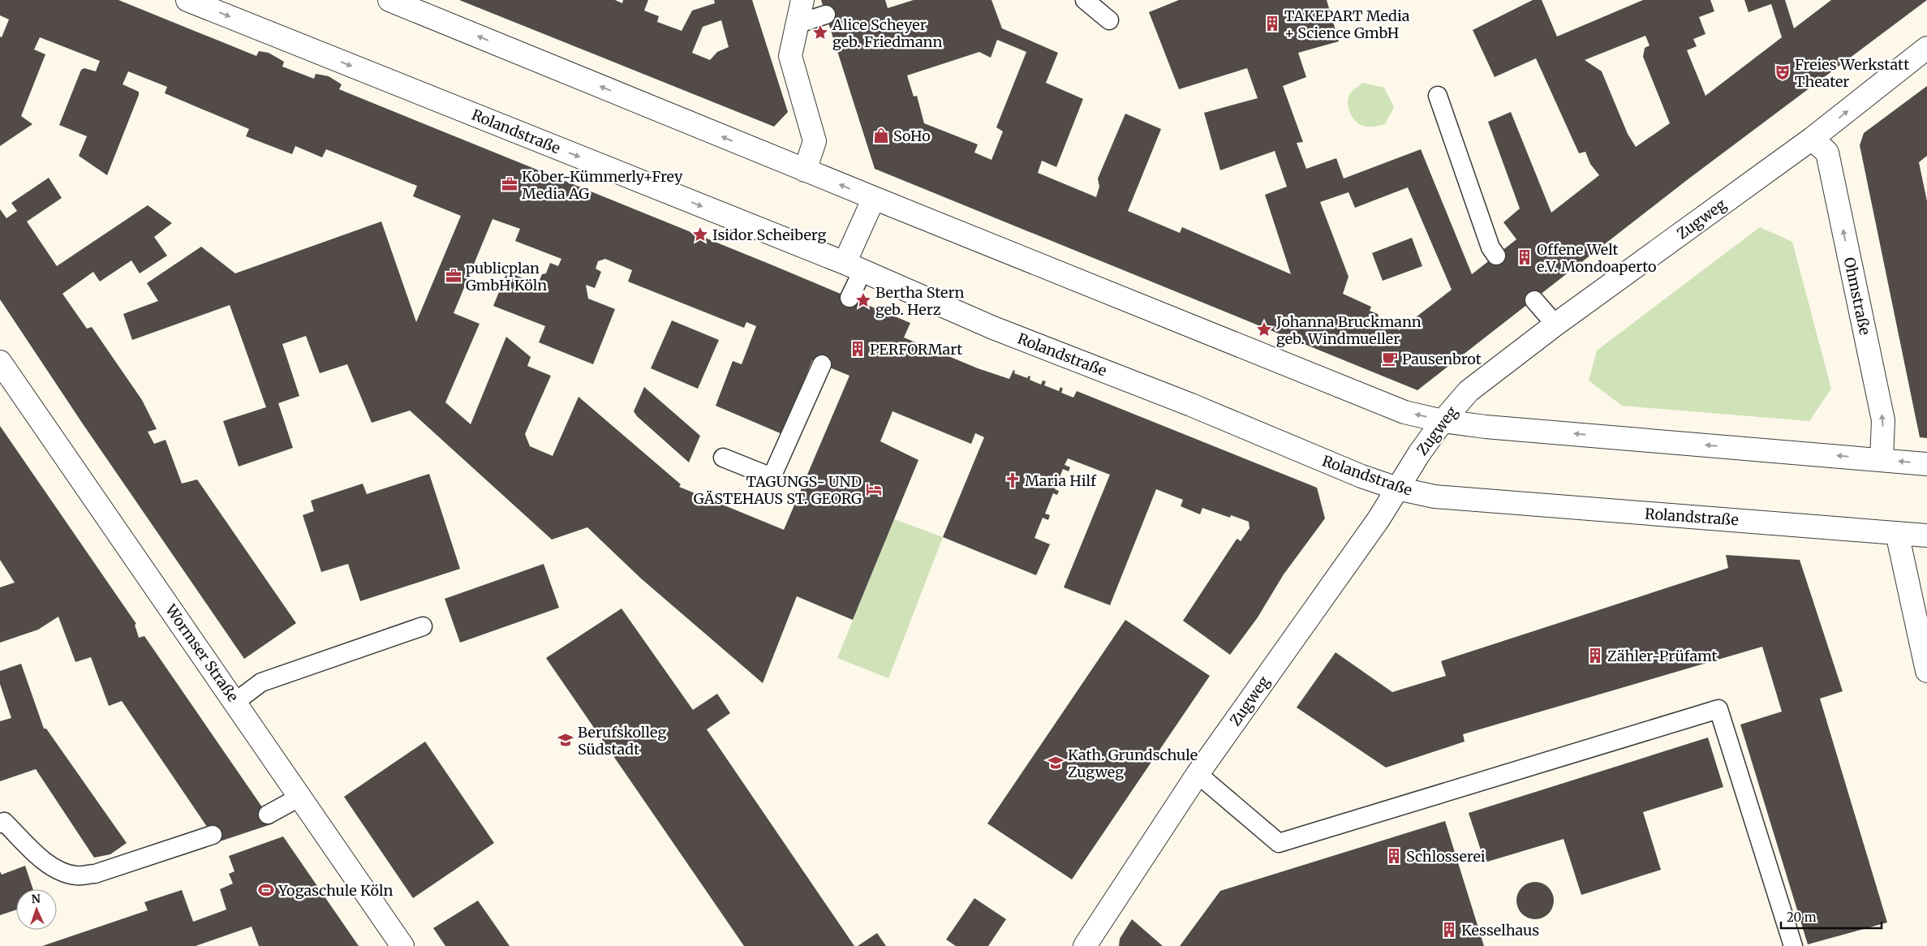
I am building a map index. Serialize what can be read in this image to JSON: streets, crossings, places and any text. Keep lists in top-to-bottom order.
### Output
{
  "streets": {
    "street": [
      "Rolandstraße",
      "Zugweg",
      "Ohmstraße",
      "Wormser Straße"
    ]
  },
  "crossings": [
    ["Rolandstraße", "Zugweg"],
    ["Zugweg", "Ohmstraße"]
  ],
  "one_way": ["Ohmstraße"],
  "places": {
    "building": [
      "TAKEPART Media + Science GmbH",
      "Offene Welt e.V. Mondoaperto",
      "PERFORMart",
      "Zähler-Prüfamt",
      "Schlosserei",
      "Kesselhaus"
    ],
    "place": [
      "Alice Scheyer geb. Friedmann",
      "Isidor Scheiberg",
      "Bertha Stern geb. Herz",
      "Johanna Bruckmann geb. Windmueller"
    ],
    "theatre": ["Freies Werkstatt Theater"],
    "shop": ["SoHo"],
    "office": ["Kober-Kümmerly+Frey Media AG", "publicplan GmbH Köln"],
    "cafe": ["Pausenbrot"],
    "church": ["Maria Hilf"],
    "hotel": ["TAGUNGS- UND GÄSTEHAUS ST. GEORG"],
    "school or university": ["Berufskolleg Südstadt", "Kath. Grundschule Zugweg"],
    "sports": ["Yogaschule Köln"]
  },
  "scale_bar": "20 m",
  "north": "top"
}
